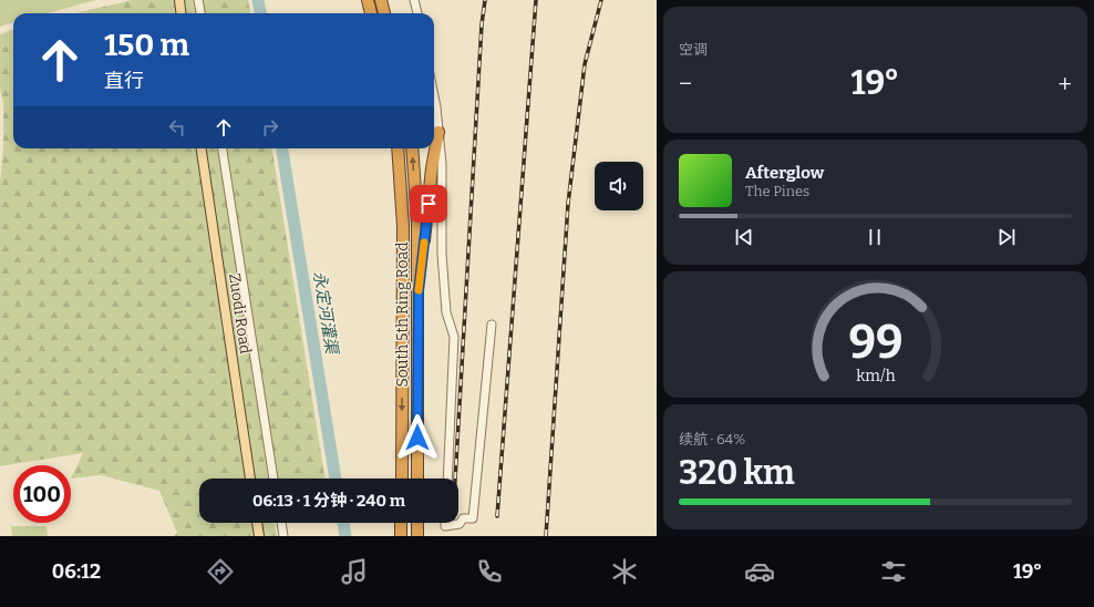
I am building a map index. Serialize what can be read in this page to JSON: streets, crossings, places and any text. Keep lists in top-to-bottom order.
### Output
{
  "streets": {
    "highway": ["South 5th Ring Road"],
    "main road": ["Zuodi Road"]
  },
  "water": ["永定河灌渠"],
  "page": {
    "tile": [
      "空调",
      ["续航 · 64%", "320 km"]
    ],
    "turn": ["150 m", "直行"],
    "heat": ["−", "19°", "+"],
    "song": ["Afterglow", "The Pines"],
    "limit": "100",
    "trip": "06:13 · 1 分钟 · 240 m",
    "tabs": ["06:12", "19°"],
    "gauge": ["99", "km/h"]
  }
}
